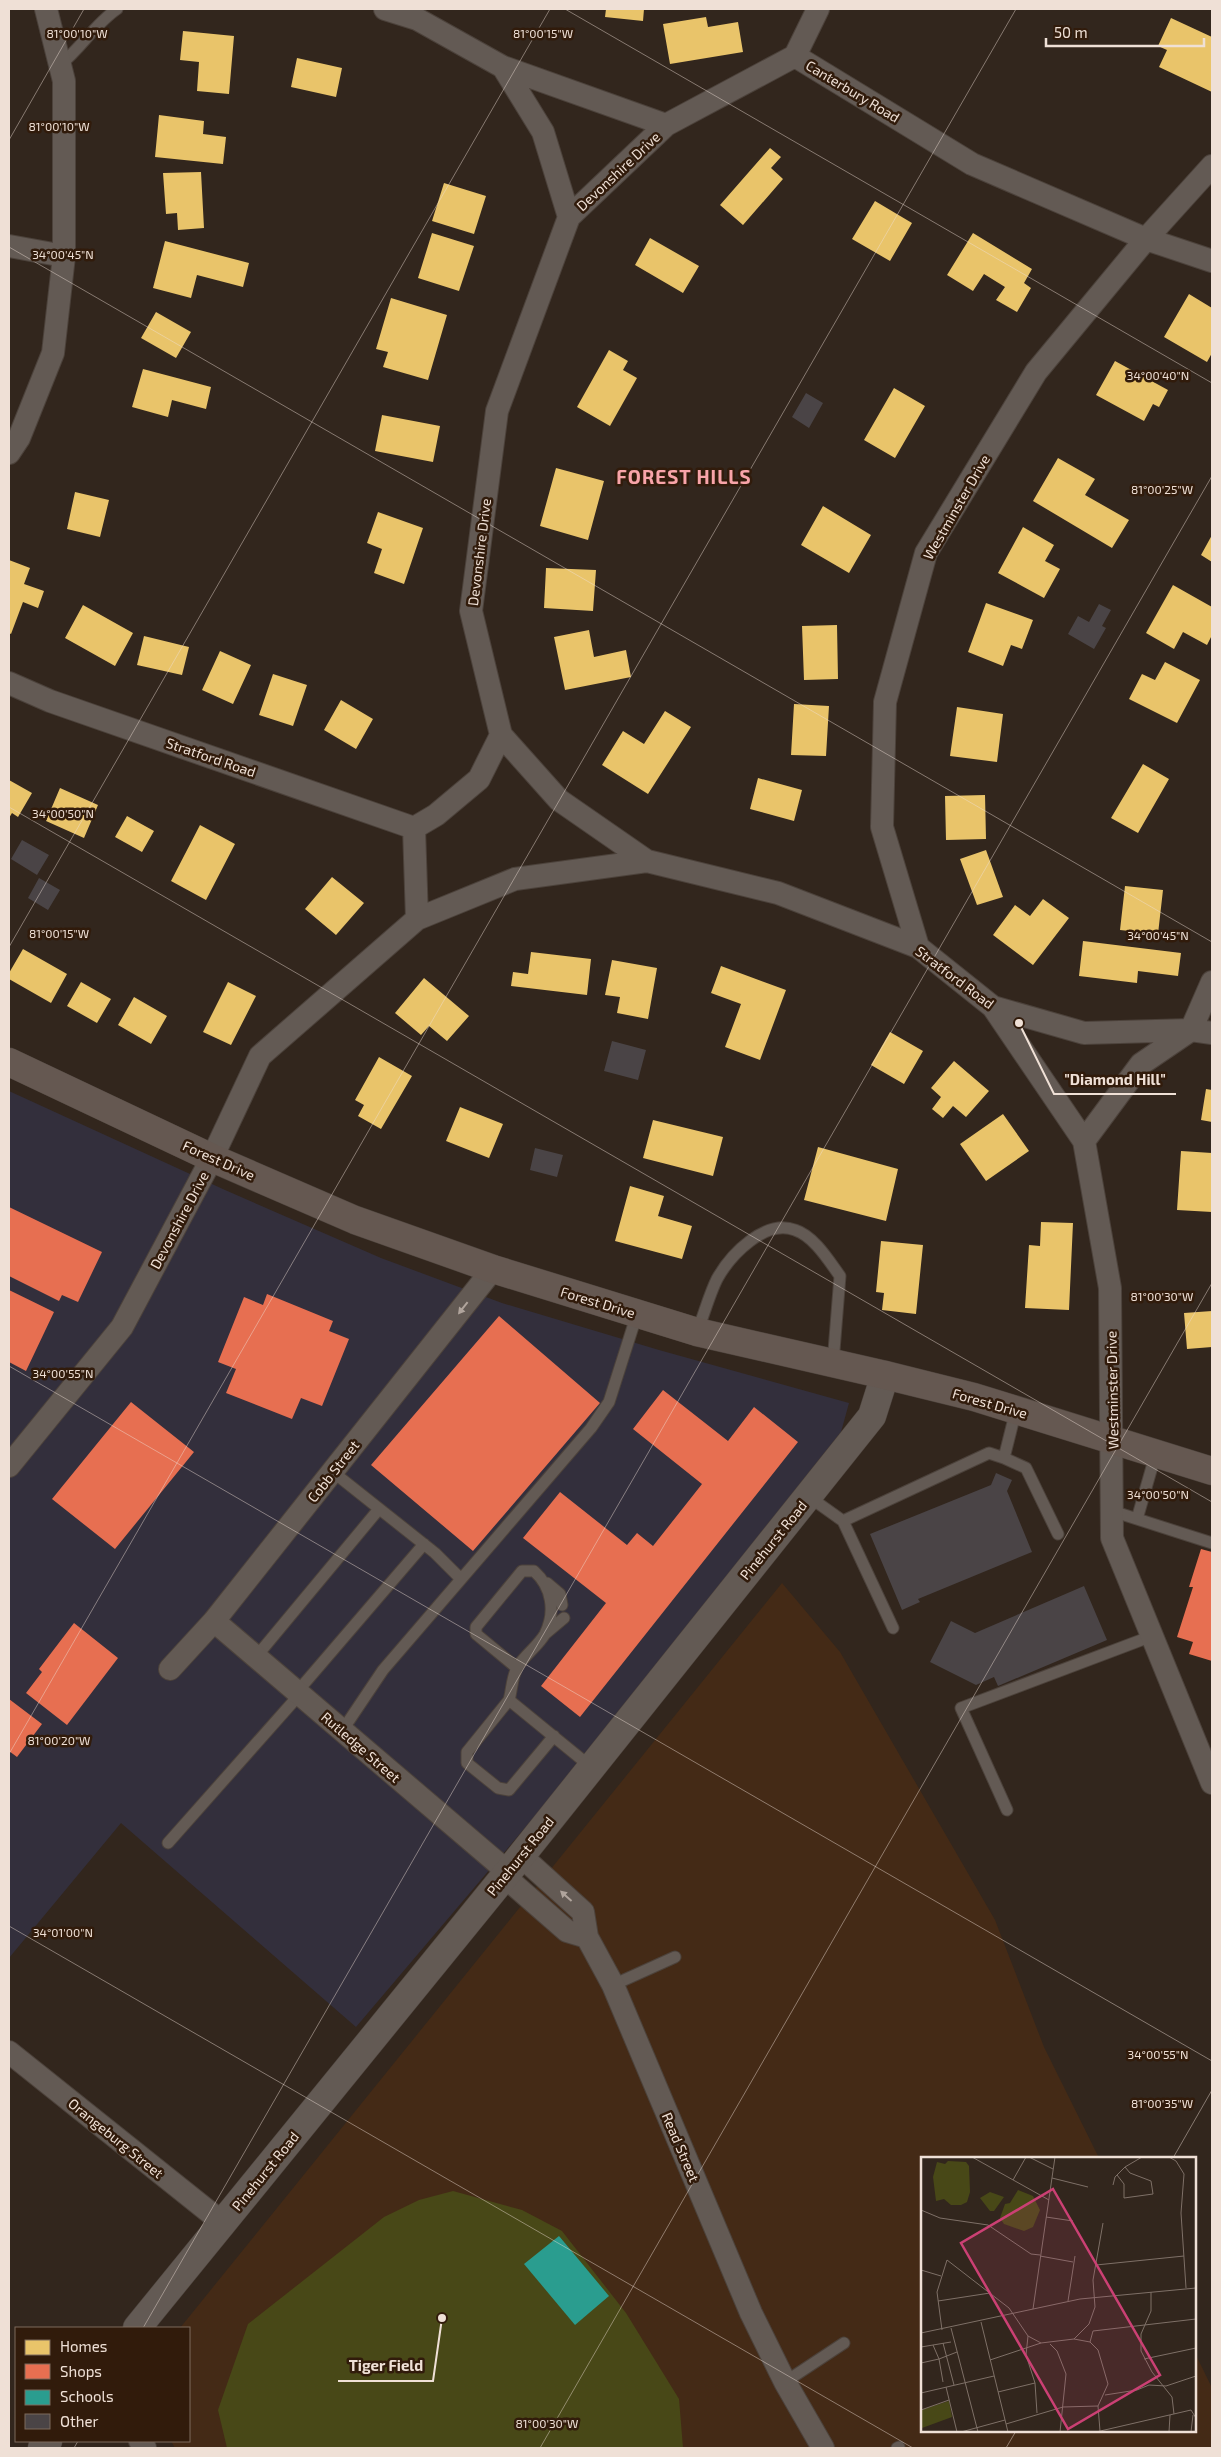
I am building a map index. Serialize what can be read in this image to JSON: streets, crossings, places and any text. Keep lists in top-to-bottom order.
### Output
{
  "streets": {
    "main road": ["Forest Drive"],
    "street": [
      "Canterbury Road",
      "Devonshire Drive",
      "Westminster Drive",
      "Stratford Road",
      "Cobb Street",
      "Pinehurst Road",
      "Rutledge Street",
      "Orangeburg Street",
      "Read Street"
    ]
  },
  "crossings": [
    ["Canterbury Road", "Devonshire Drive"],
    ["Canterbury Road", "Westminster Drive"],
    ["Devonshire Drive", "Stratford Road"],
    ["Devonshire Drive", "Forest Drive"],
    ["Westminster Drive", "Stratford Road"],
    ["Westminster Drive", "Forest Drive"],
    ["Forest Drive", "Cobb Street"],
    ["Forest Drive", "Pinehurst Road"],
    ["Cobb Street", "Rutledge Street"],
    ["Pinehurst Road", "Rutledge Street"],
    ["Pinehurst Road", "Orangeburg Street"],
    ["Rutledge Street", "Read Street"]
  ],
  "one_way": ["Cobb Street"],
  "districts": ["FOREST HILLS"],
  "places": ["\"Diamond Hill\"", "Tiger Field"],
  "legend": [
    "Homes",
    "Shops",
    "Schools",
    "Other"
  ],
  "scale_bar": "50 m",
  "coordinates": [
    "81°00'10\"W",
    "81°00'15\"W",
    "34°00'45\"N",
    "34°00'40\"N",
    "81°00'25\"W",
    "34°00'50\"N",
    "81°00'30\"W",
    "34°00'55\"N",
    "81°00'20\"W",
    "34°01'00\"N",
    "81°00'35\"W"
  ]
}
